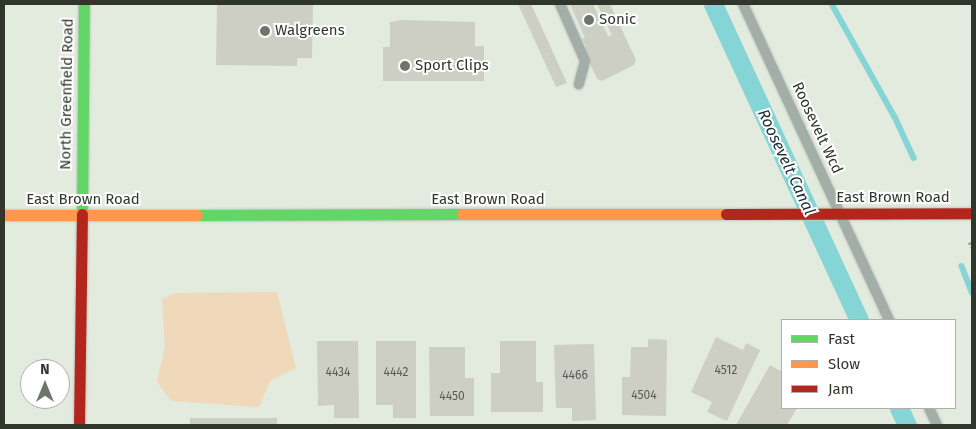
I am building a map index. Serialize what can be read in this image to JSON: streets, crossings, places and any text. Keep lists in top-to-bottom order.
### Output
{
  "streets": {
    "main road": ["North Greenfield Road", "East Brown Road"],
    "lane": ["Roosevelt Wcd"]
  },
  "crossings": [
    ["North Greenfield Road", "East Brown Road"],
    ["Roosevelt Wcd", "East Brown Road"]
  ],
  "water": ["Roosevelt Canal"],
  "places": ["Sonic", "Walgreens", "Sport Clips"],
  "house_numbers": [
    "4512",
    "4434",
    "4442",
    "4466",
    "4504",
    "4450"
  ],
  "legend": ["Fast", "Slow", "Jam"],
  "north": "top"
}
